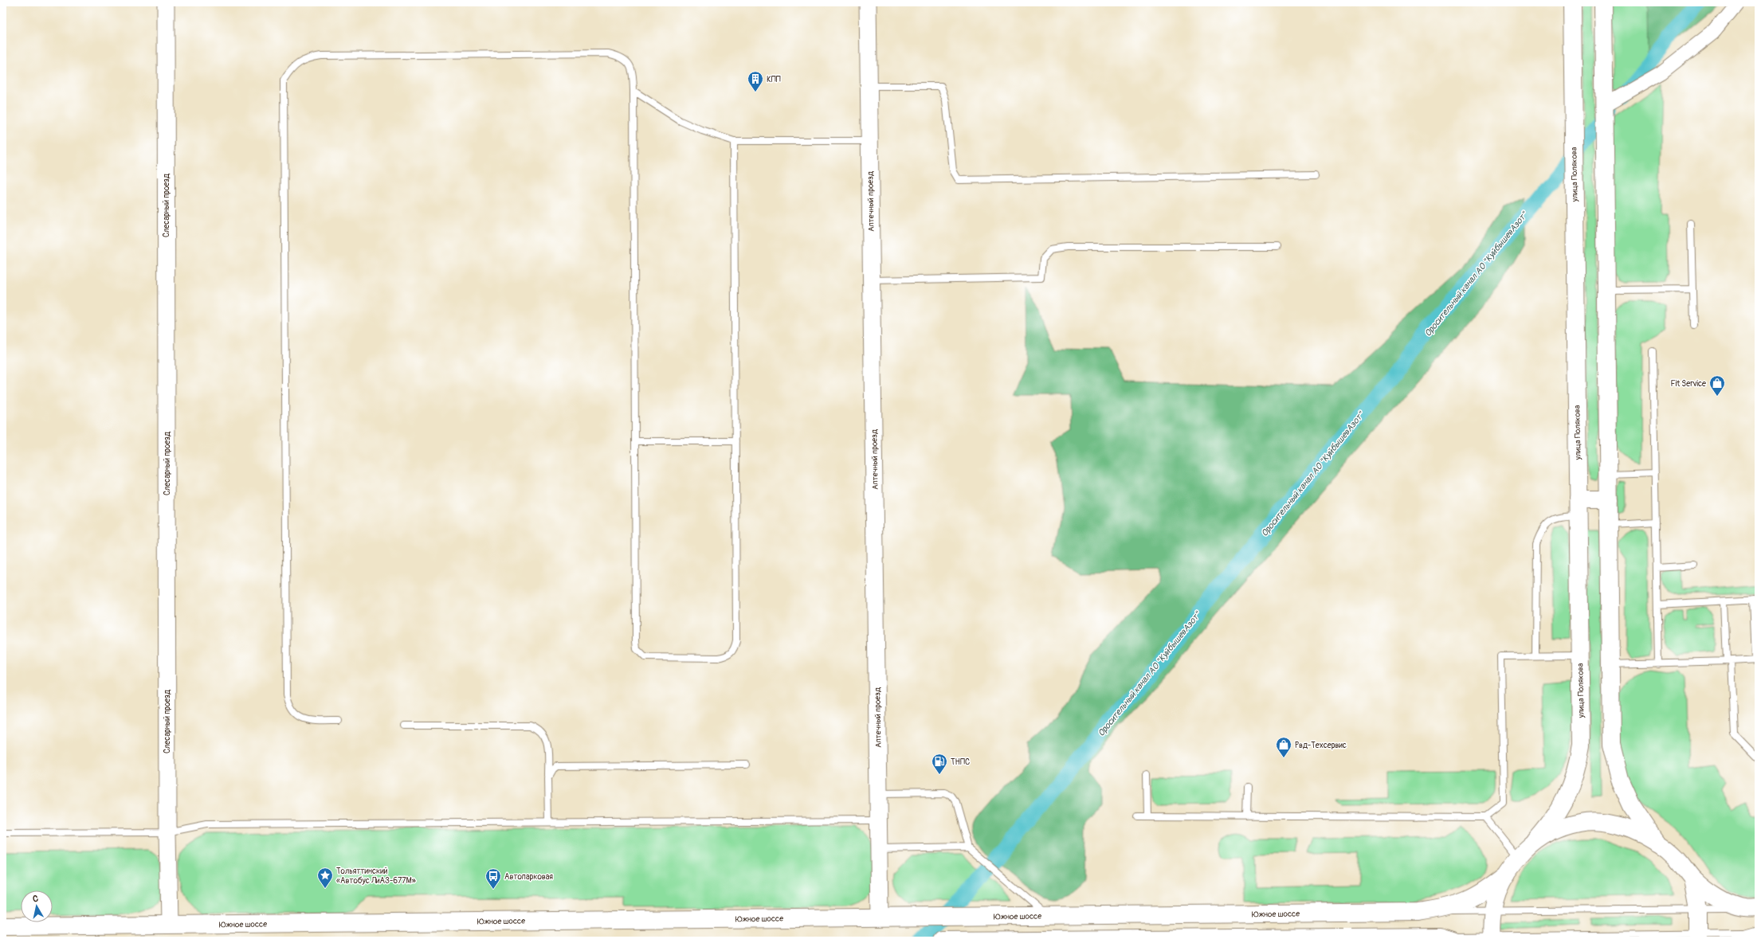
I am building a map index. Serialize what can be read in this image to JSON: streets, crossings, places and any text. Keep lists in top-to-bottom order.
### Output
{
  "streets": {
    "main road": ["улица Полякова", "Южное шоссе"],
    "street": ["Аптечный проезд", "Слесарный проезд"]
  },
  "crossings": [
    ["улица Полякова", "Южное шоссе"],
    ["Аптечный проезд", "Южное шоссе"],
    ["Слесарный проезд", "Южное шоссе"]
  ],
  "water": ["Оросительный канал АО \"КуйбышевАзот\""],
  "places": {
    "building": ["КПП"],
    "shop": ["Fit Service", "Рвд-Техсервис"],
    "fuel station": ["ТНПС"],
    "place": ["Тольяттинский «Автобус ЛиАЗ-677М»"],
    "bus stop": ["Автопарковая"]
  },
  "north": "top"
}
